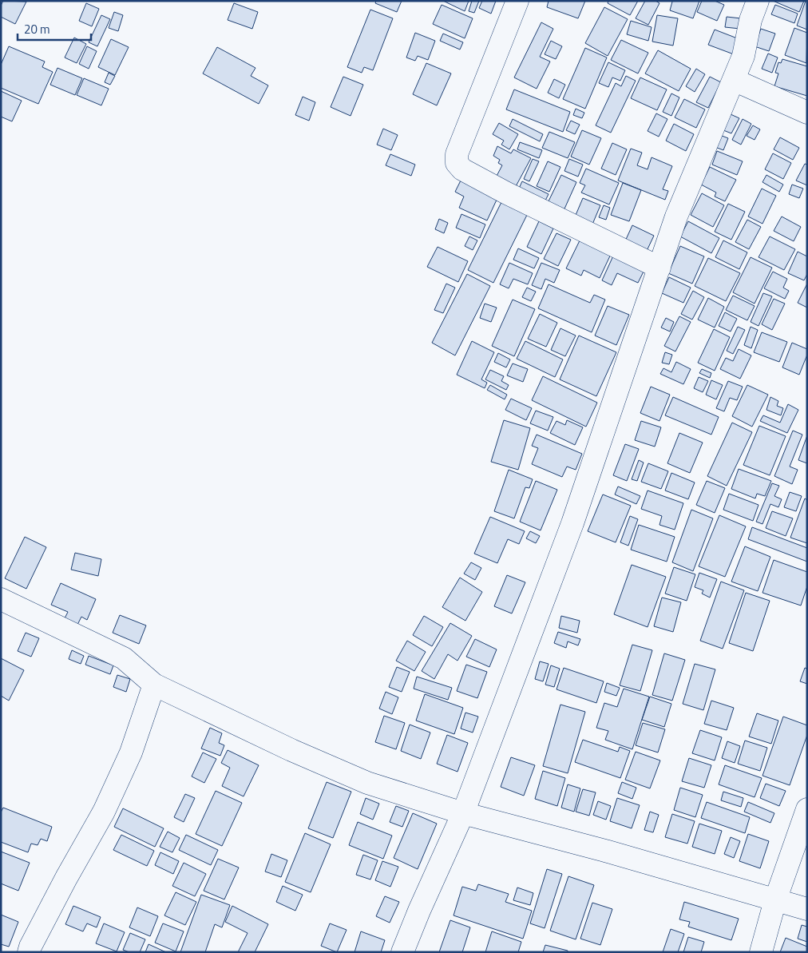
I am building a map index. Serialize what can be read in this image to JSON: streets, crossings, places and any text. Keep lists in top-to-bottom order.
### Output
{
  "scale_bar": "20 m"
}
